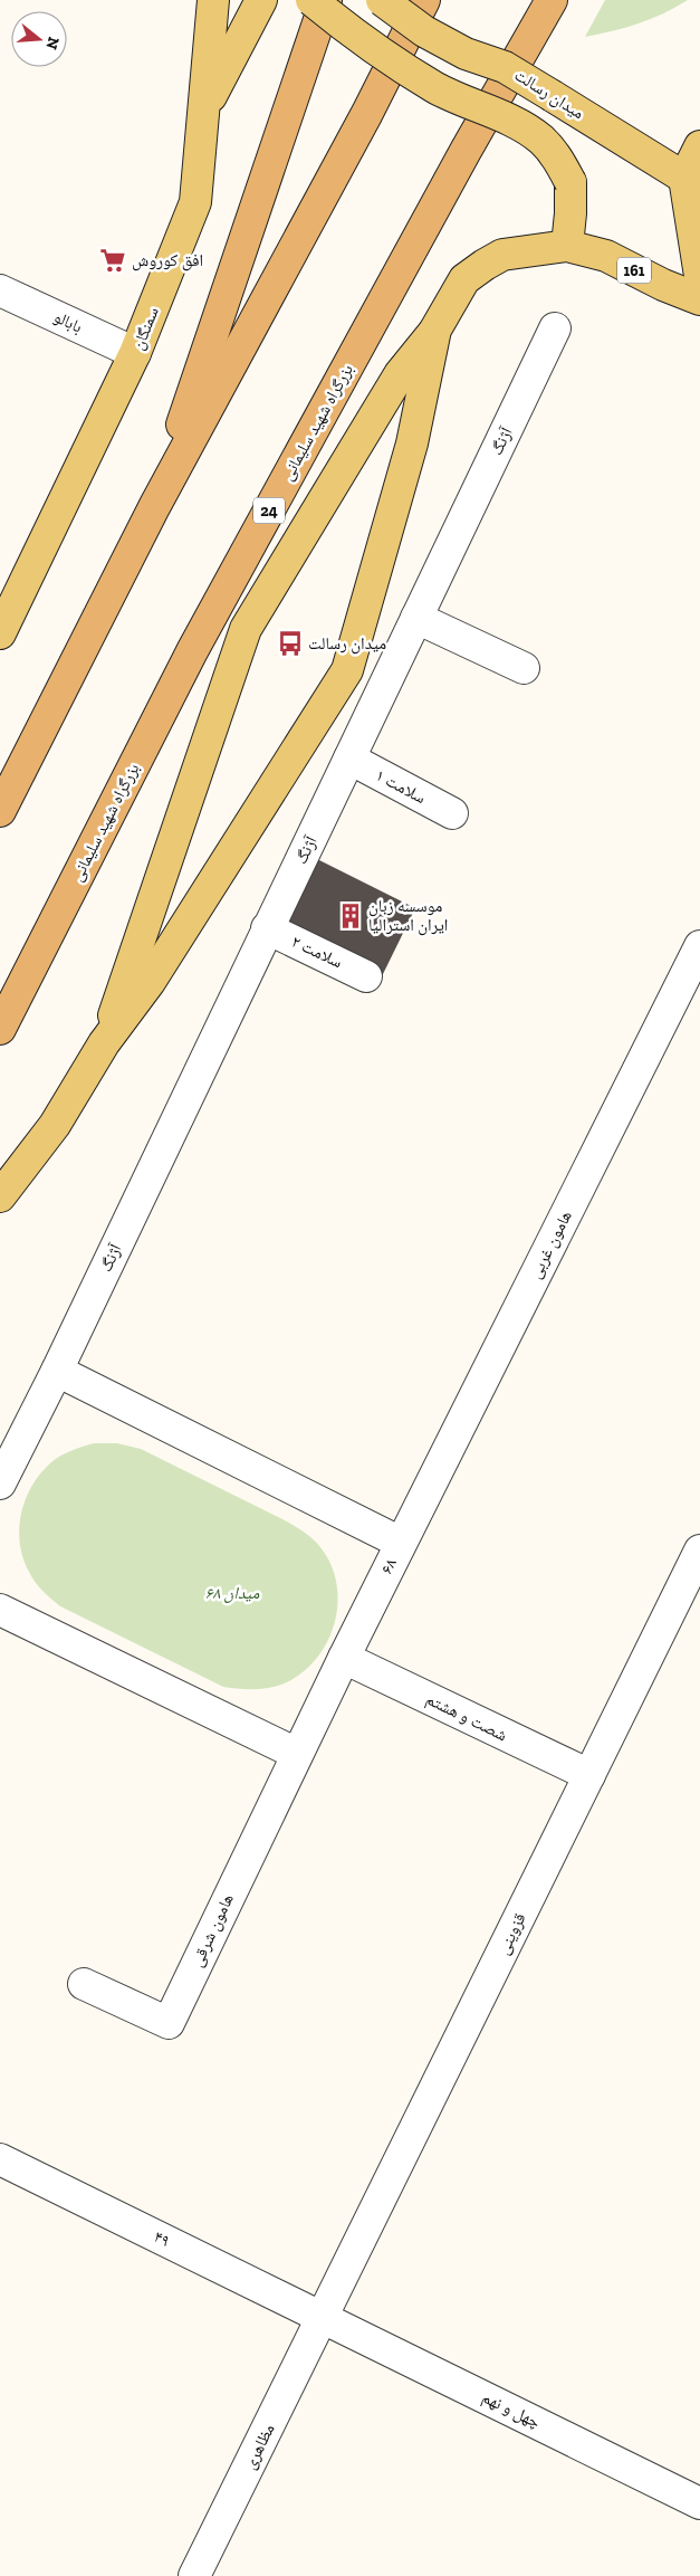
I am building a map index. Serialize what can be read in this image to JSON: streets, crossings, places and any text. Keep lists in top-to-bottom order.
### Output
{
  "streets": {
    "highway": ["بزرگراه شهید سلیمانی", "24"],
    "main road": ["میدان رسالت", "161", "سمنگان"],
    "street": [
      "بابالو",
      "آژنگ",
      "سلامت ۱",
      "سلامت ۲",
      "هامون غربی",
      "۶۸",
      "شصت و هشتم",
      "هامون شرقی",
      "قزوینی",
      "۴۹",
      "چهل و نهم",
      "مظاهری"
    ]
  },
  "crossings": [
    ["بابالو", "سمنگان"],
    ["آژنگ", "سلامت ۱"],
    ["آژنگ", "سلامت ۲"],
    ["آژنگ", "۶۸"],
    ["هامون غربی", "۶۸"],
    ["۶۸", "شصت و هشتم"],
    ["۶۸", "هامون شرقی"],
    ["شصت و هشتم", "قزوینی"],
    ["قزوینی", "۴۹"],
    ["قزوینی", "چهل و نهم"],
    ["قزوینی", "مظاهری"],
    ["۴۹", "چهل و نهم"],
    ["۴۹", "مظاهری"],
    ["چهل و نهم", "مظاهری"]
  ],
  "parks": ["میدان ۶۸"],
  "places": {
    "supermarket": ["افق کوروش"],
    "bus stop": ["میدان رسالت"],
    "building": ["موسسه زبان ایران استرالیا"]
  },
  "north": "right"
}
